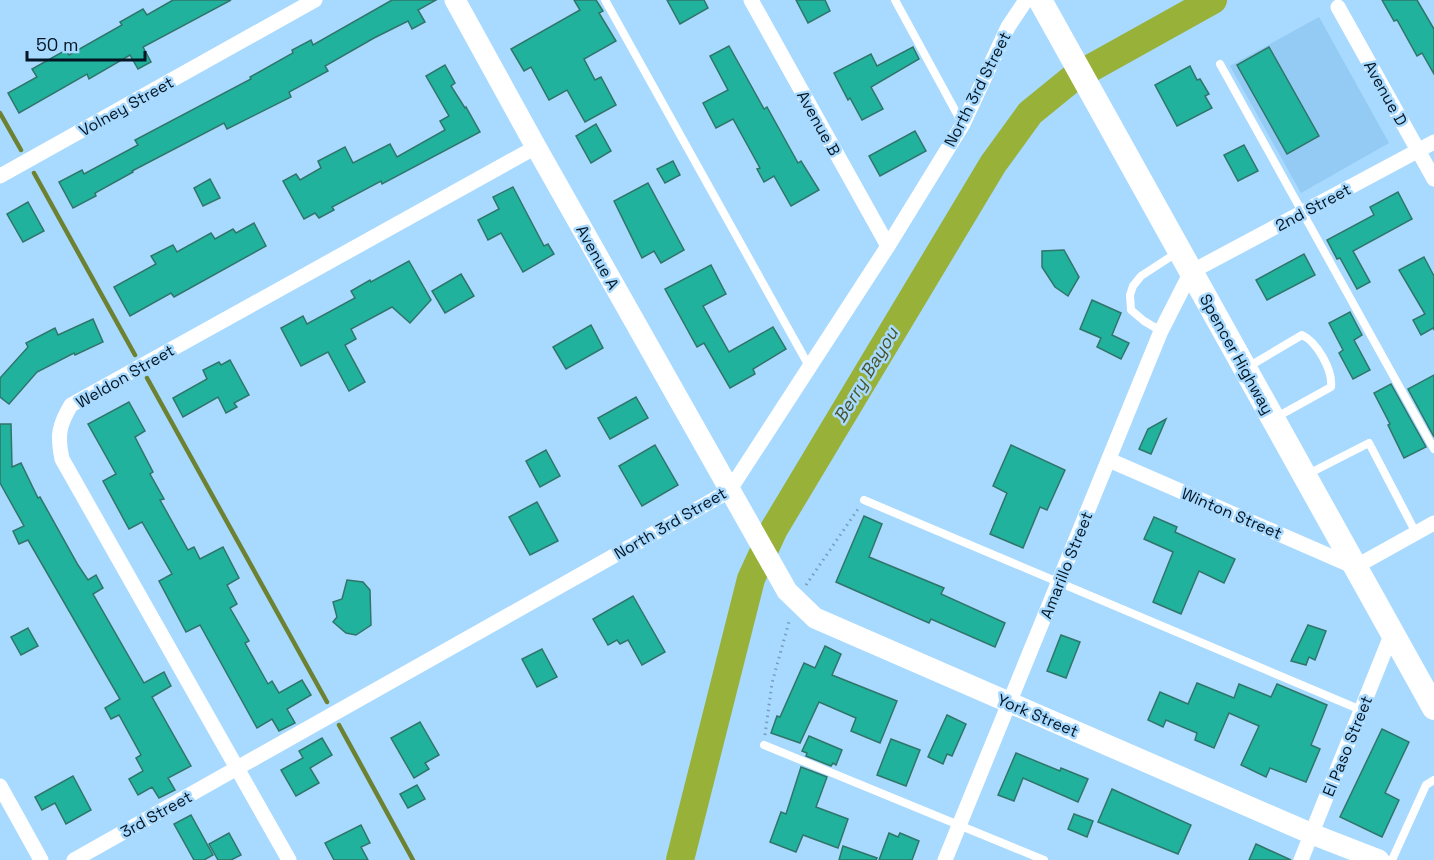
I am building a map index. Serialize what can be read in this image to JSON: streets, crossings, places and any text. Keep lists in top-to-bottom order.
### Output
{
  "streets": {
    "main road": ["Spencer Highway"],
    "street": [
      "North 3rd Street",
      "Avenue D",
      "Volney Street",
      "Avenue B",
      "2nd Street",
      "Avenue A",
      "Weldon Street",
      "Winton Street",
      "Amarillo Street",
      "York Street",
      "El Paso Street",
      "3rd Street"
    ]
  },
  "crossings": [
    ["North 3rd Street", "Avenue B"],
    ["North 3rd Street", "Avenue A"],
    ["North 3rd Street", "Weldon Street"],
    ["North 3rd Street", "3rd Street"],
    ["Avenue D", "2nd Street"],
    ["2nd Street", "Spencer Highway"],
    ["2nd Street", "Amarillo Street"],
    ["Avenue A", "Weldon Street"],
    ["Avenue A", "York Street"],
    ["Spencer Highway", "Winton Street"],
    ["Spencer Highway", "Amarillo Street"],
    ["Spencer Highway", "El Paso Street"],
    ["Weldon Street", "3rd Street"],
    ["Winton Street", "Amarillo Street"],
    ["Amarillo Street", "York Street"],
    ["York Street", "El Paso Street"]
  ],
  "water": ["Berry Bayou"],
  "scale_bar": "50 m"
}
